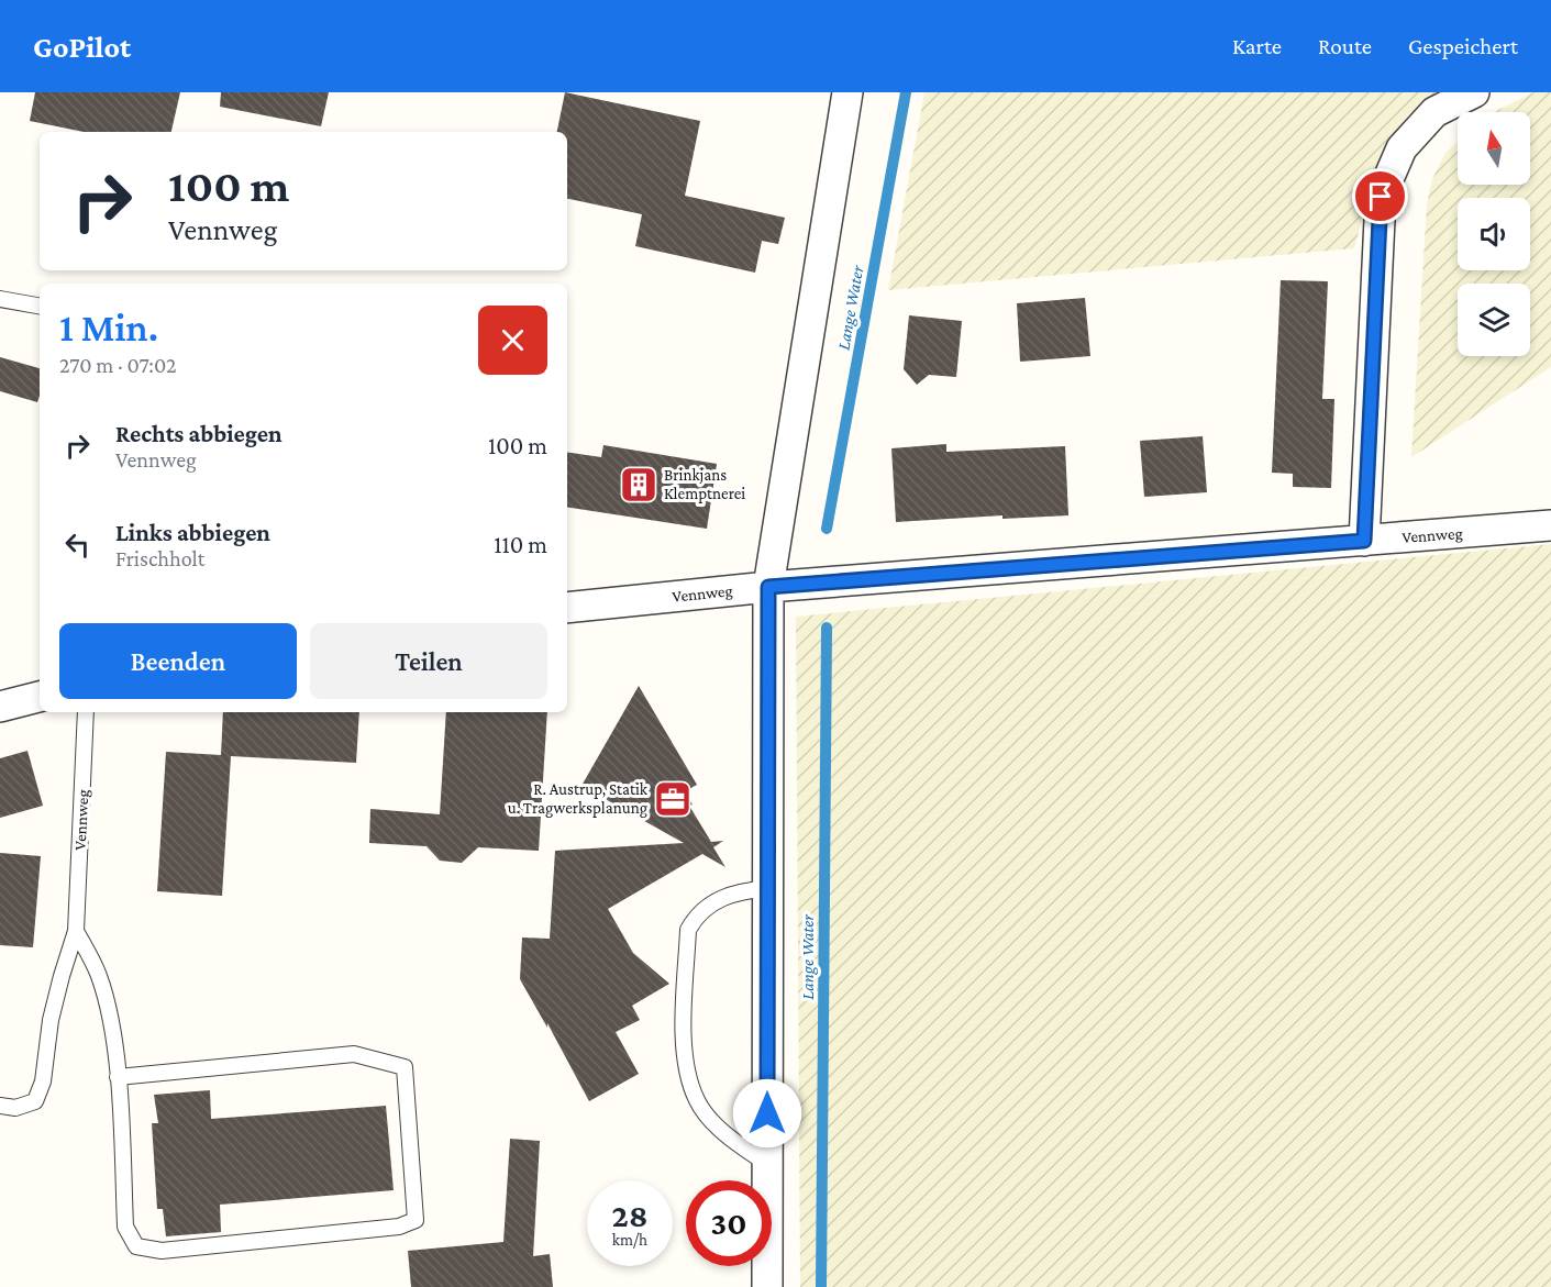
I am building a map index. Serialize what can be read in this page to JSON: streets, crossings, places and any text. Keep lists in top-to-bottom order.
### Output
{
  "streets": {
    "street": ["Vennweg"]
  },
  "water": ["Lange Water"],
  "places": {
    "building": ["Brinkjans Klemptnerei"],
    "office": ["R. Austrup, Statik u. Tragwerksplanung"]
  },
  "north": "top",
  "page": {
    "header": "GoPilot",
    "nav": ["Karte", "Route", "Gespeichert"],
    "turn": ["100 m", "Vennweg"],
    "heading": ["1 Min.", "270 m · 07:02"],
    "list": [
      {
        "name": "Rechts abbiegen",
        "note": "Vennweg",
        "value": "100 m"
      },
      {
        "name": "Links abbiegen",
        "note": "Frischholt",
        "value": "110 m"
      }
    ],
    "buttons": ["Beenden", "Teilen"],
    "speed": "28 km/h",
    "limit": "30"
  }
}
